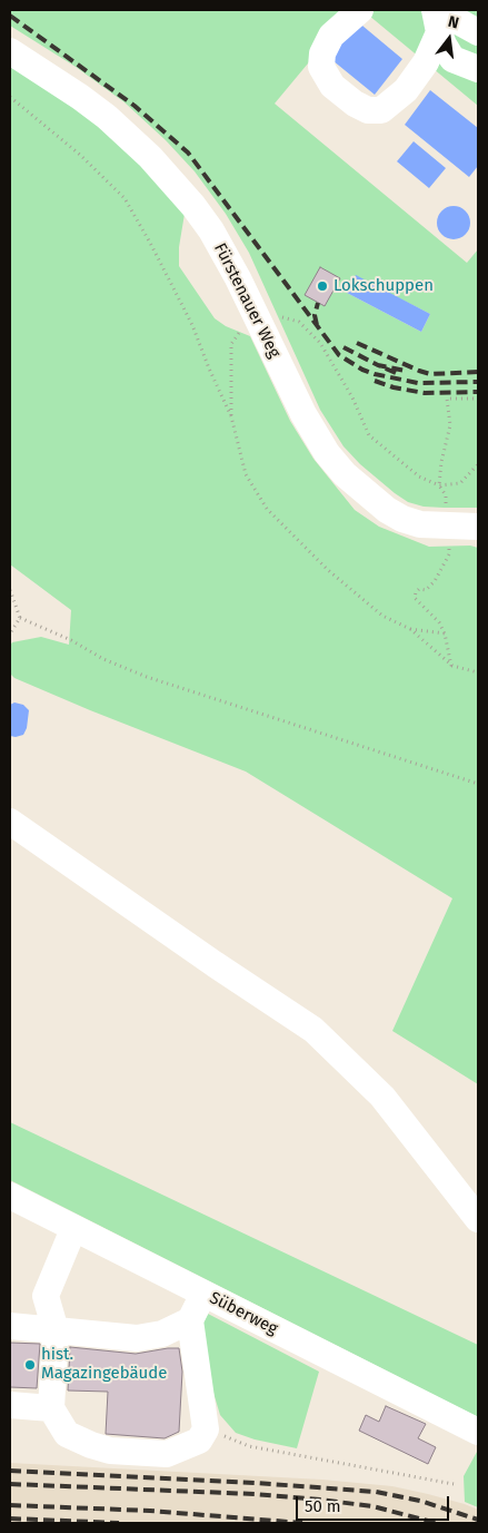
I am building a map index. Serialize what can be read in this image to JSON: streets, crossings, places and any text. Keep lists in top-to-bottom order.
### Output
{
  "streets": {
    "street": ["Fürstenauer Weg", "Süberweg"]
  },
  "places": ["Lokschuppen", "hist. Magazingebäude"],
  "scale_bar": "50 m",
  "north": "top"
}
